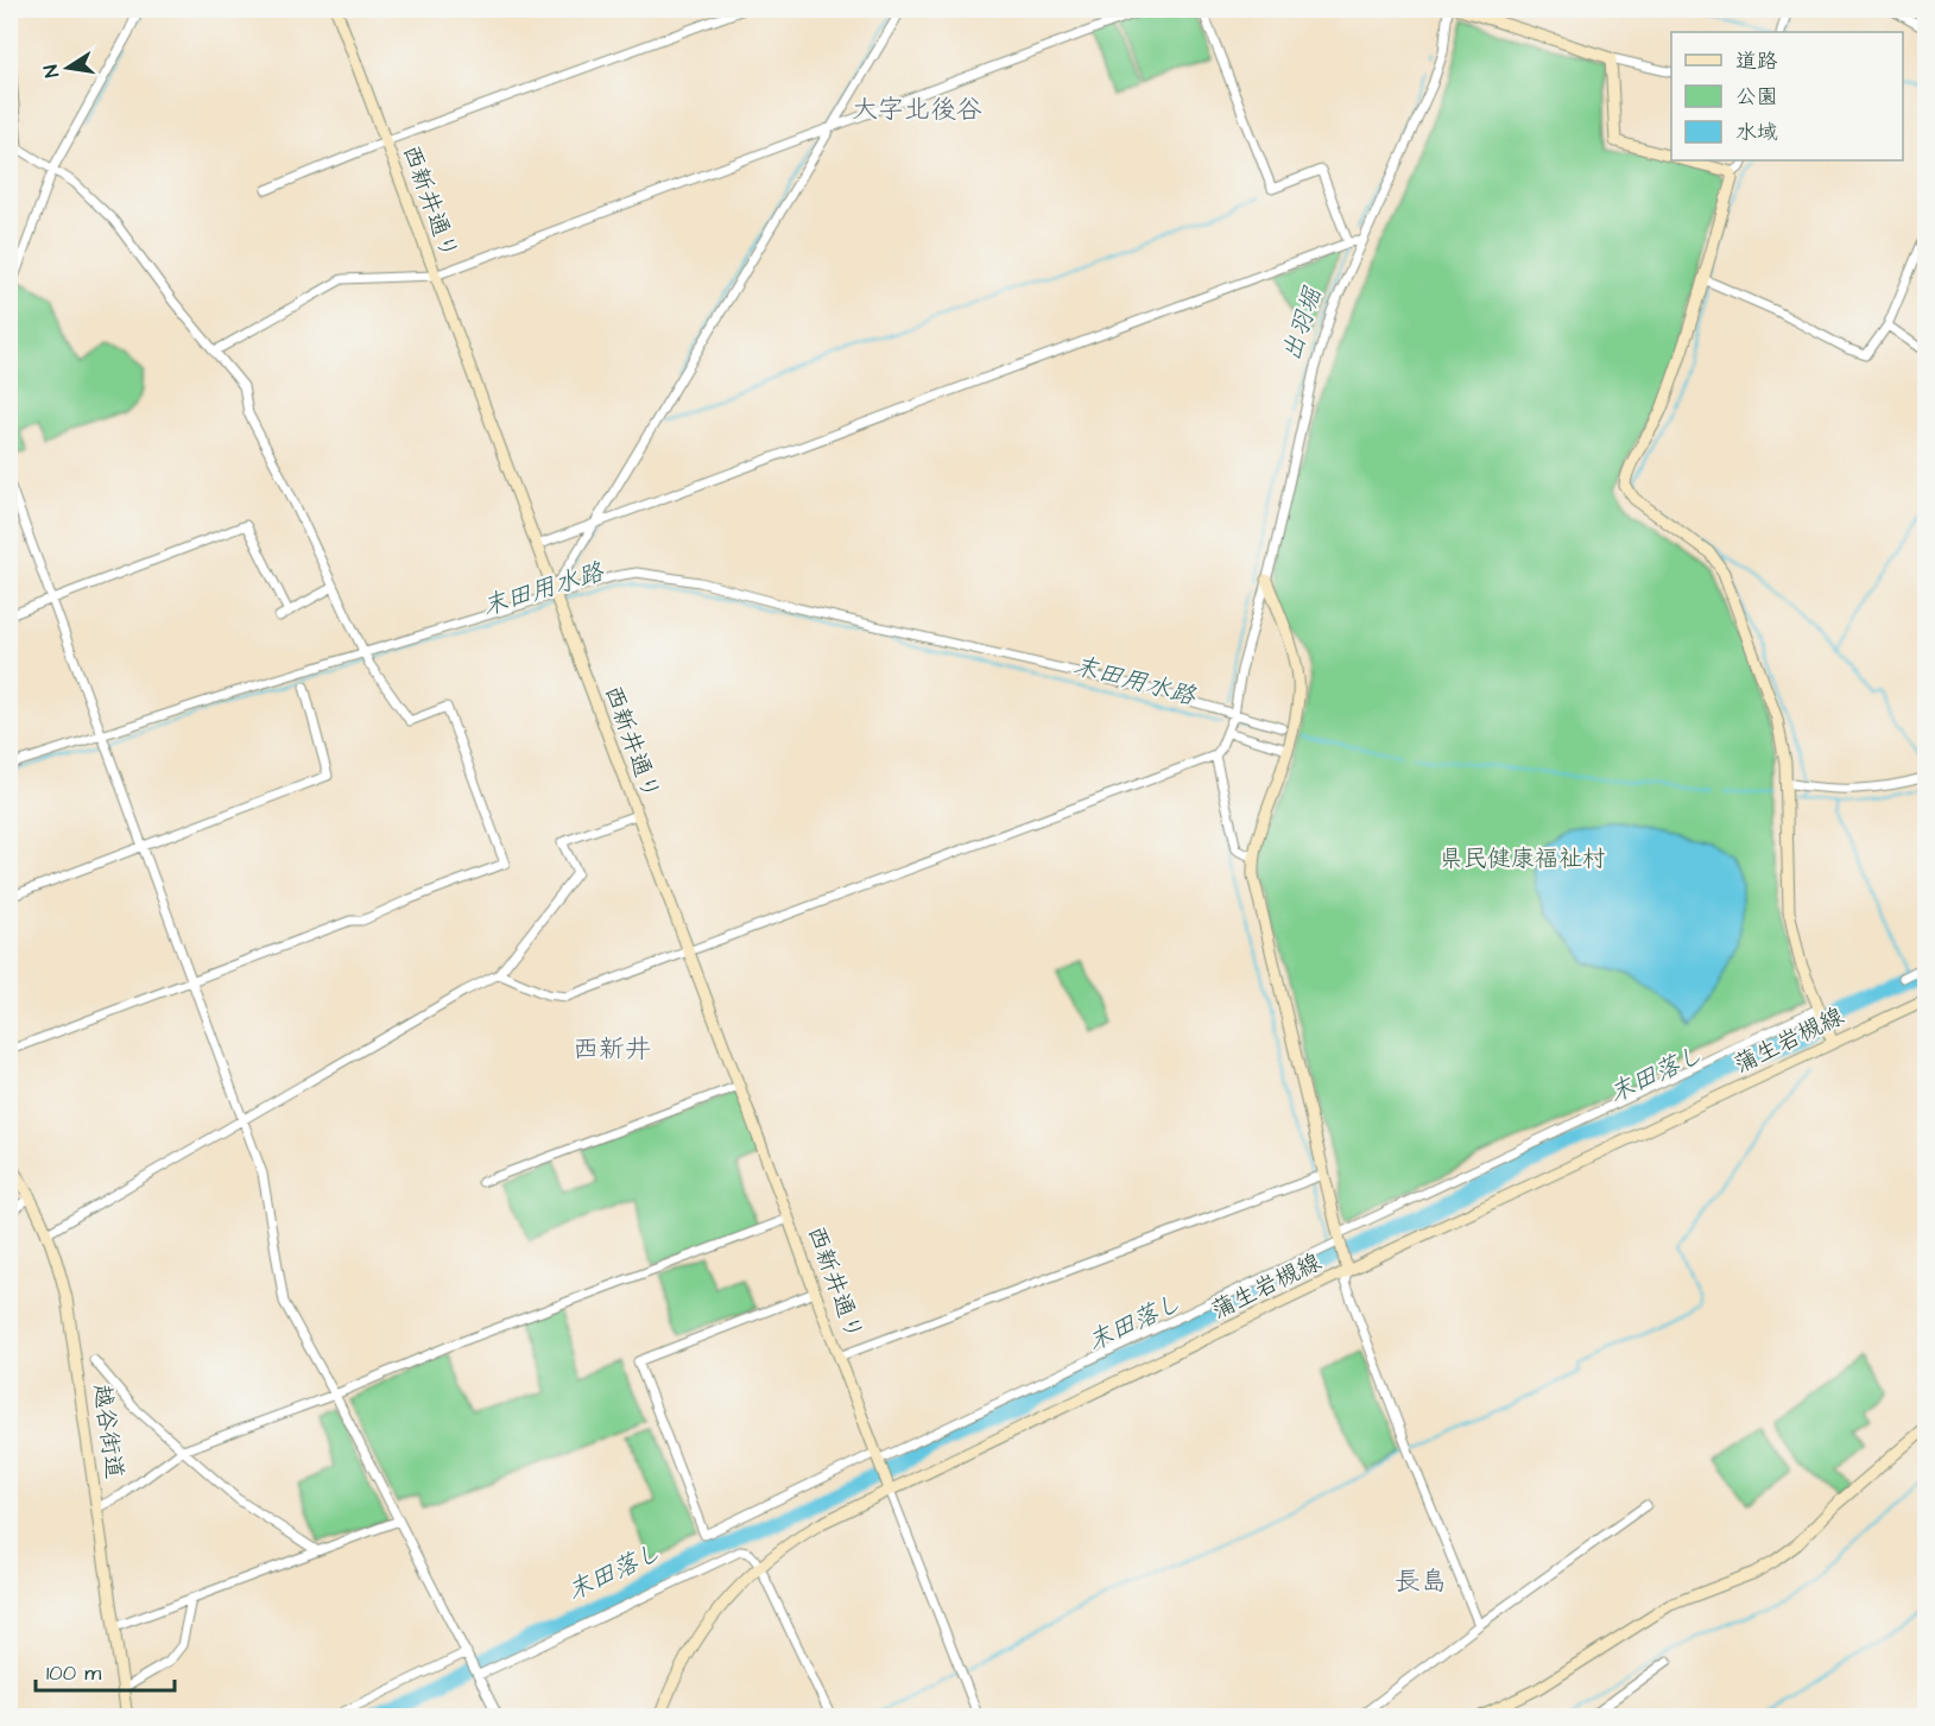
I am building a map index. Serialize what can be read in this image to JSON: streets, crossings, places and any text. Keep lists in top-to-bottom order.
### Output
{
  "streets": {
    "street": ["西新井通り", "蒲生岩槻線", "越谷街道"]
  },
  "crossings": [
    ["西新井通り", "蒲生岩槻線"]
  ],
  "districts": ["大字北後谷", "西新井", "長島"],
  "water": ["出羽堀", "末田用水路", "末田落し"],
  "parks": ["県民健康福祉村"],
  "legend": ["道路", "公園", "水域"],
  "scale_bar": "100 m",
  "north": "left"
}
